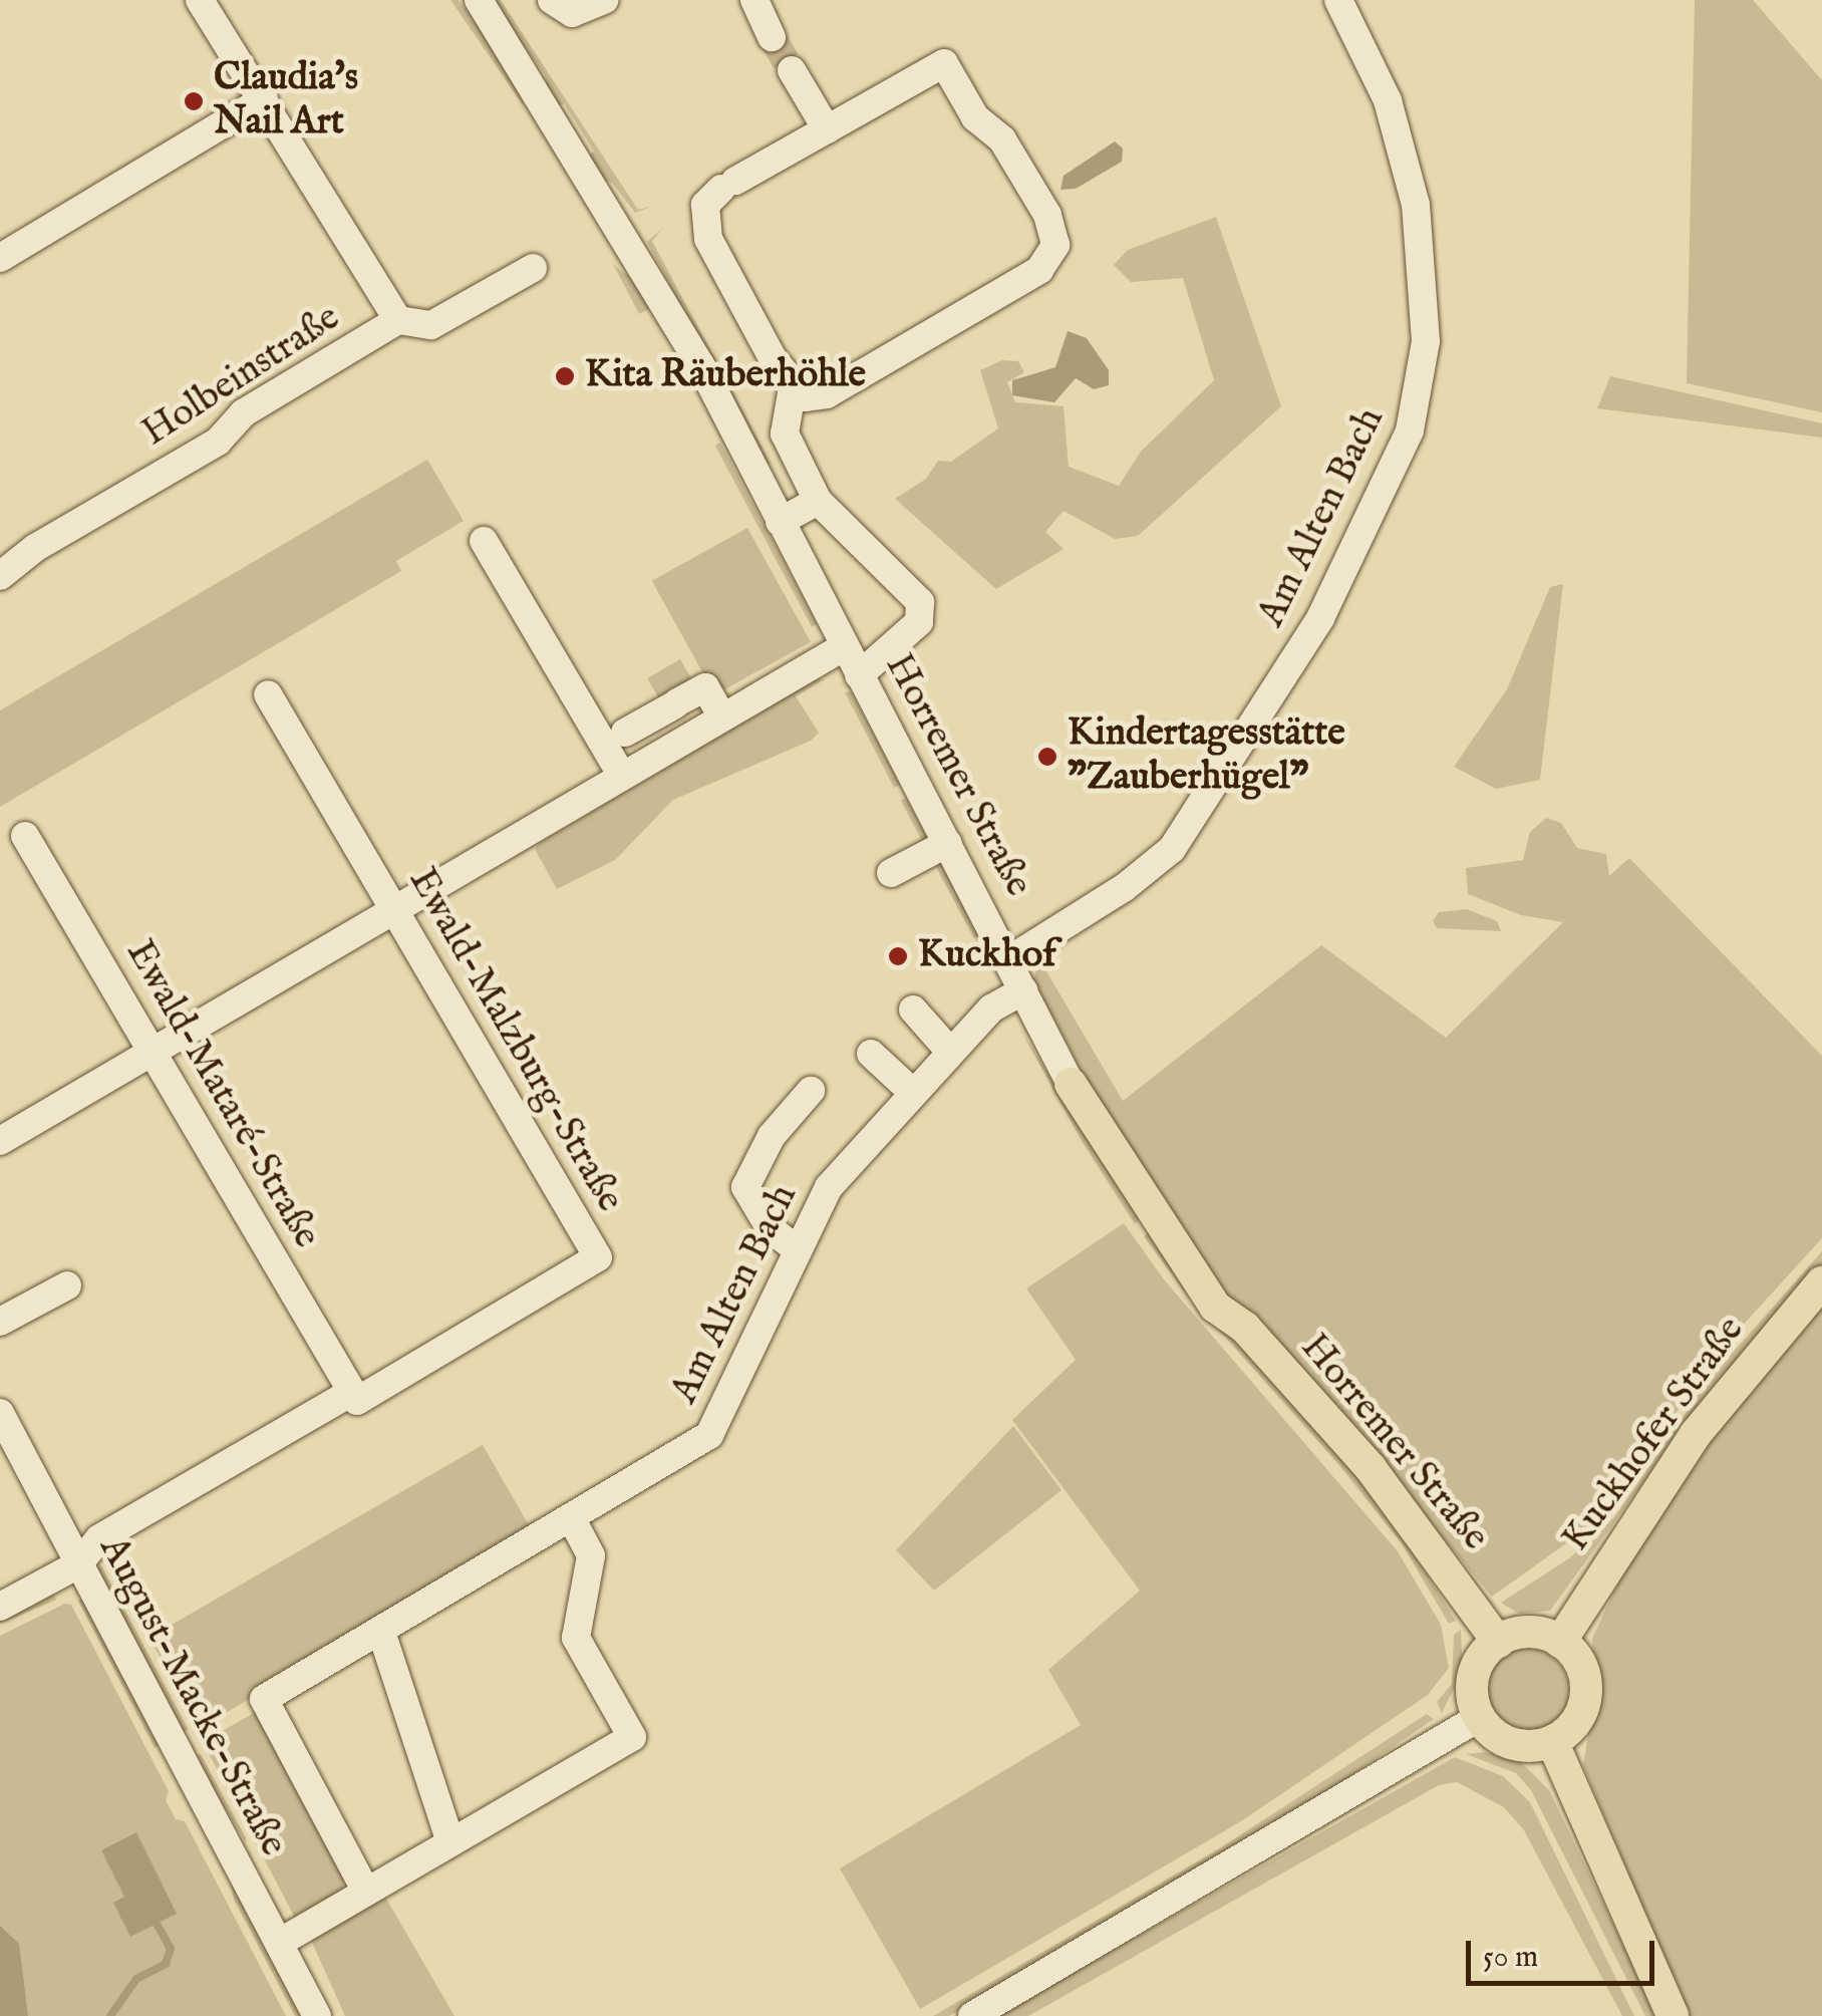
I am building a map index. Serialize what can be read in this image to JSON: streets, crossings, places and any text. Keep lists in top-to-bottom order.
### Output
{
  "streets": {
    "main road": ["Horremer Straße", "Kuckhofer Straße"],
    "street": [
      "Holbeinstraße",
      "Am Alten Bach",
      "Ewald-Malzburg-Straße",
      "Ewald-Mataré-Straße",
      "August-Macke-Straße"
    ]
  },
  "crossings": [
    ["Am Alten Bach", "Horremer Straße"],
    ["Horremer Straße", "Kuckhofer Straße"],
    ["Ewald-Malzburg-Straße", "Ewald-Mataré-Straße"],
    ["Ewald-Malzburg-Straße", "August-Macke-Straße"]
  ],
  "places": [
    "Claudia's Nail Art",
    "Kita Räuberhöhle",
    "Kindertagesstätte \"Zauberhügel\"",
    "Kuckhof"
  ],
  "scale_bar": "50 m"
}
